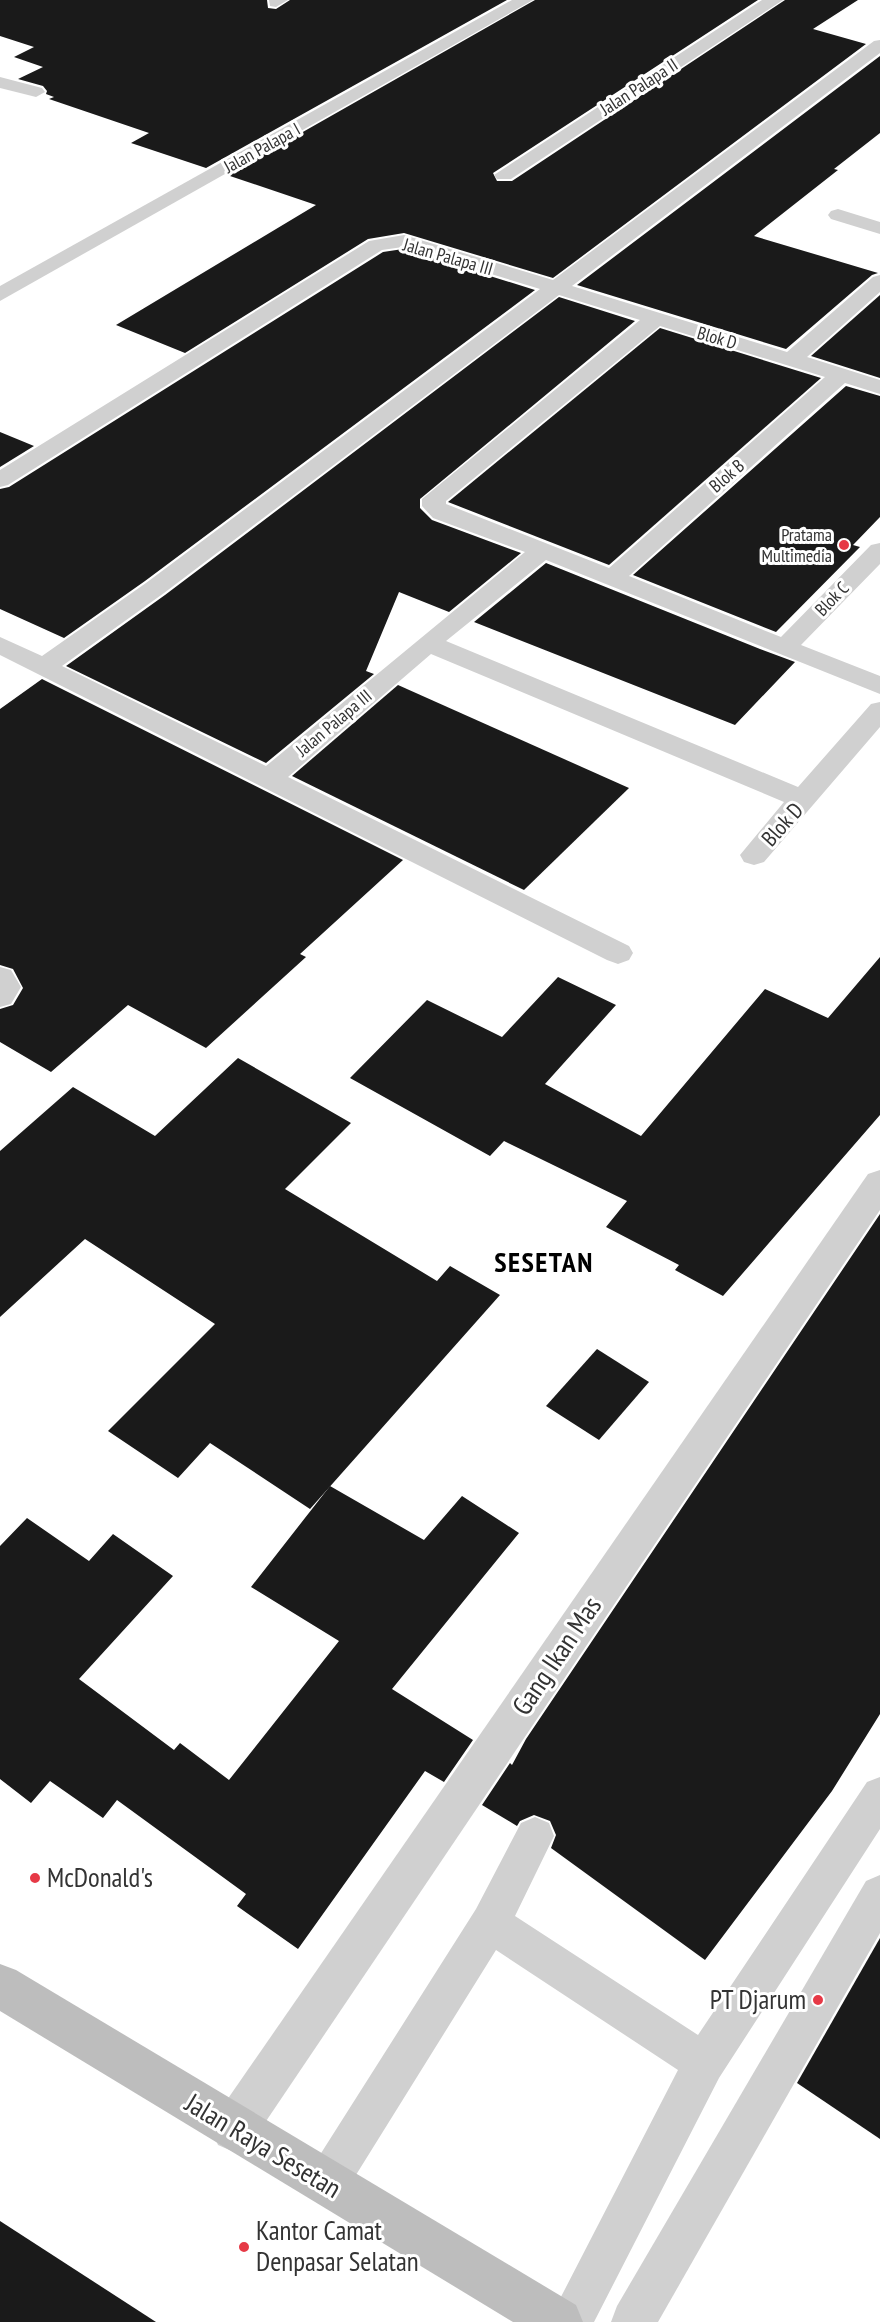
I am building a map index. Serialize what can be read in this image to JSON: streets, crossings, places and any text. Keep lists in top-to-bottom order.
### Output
{
  "streets": {
    "main road": ["Jalan Raya Sesetan"],
    "street": [
      "Jalan Palapa II",
      "Jalan Palapa I",
      "Jalan Palapa III",
      "Blok D",
      "Blok B",
      "Blok C",
      "Gang Ikan Mas"
    ]
  },
  "crossings": [
    ["Jalan Palapa III", "Blok D"],
    ["Blok D", "Blok B"],
    ["Gang Ikan Mas", "Jalan Raya Sesetan"]
  ],
  "districts": ["SESETAN"],
  "places": [
    "Pratama Multimedia",
    "McDonald's",
    "PT Djarum",
    "Kantor Camat Denpasar Selatan"
  ]
}
